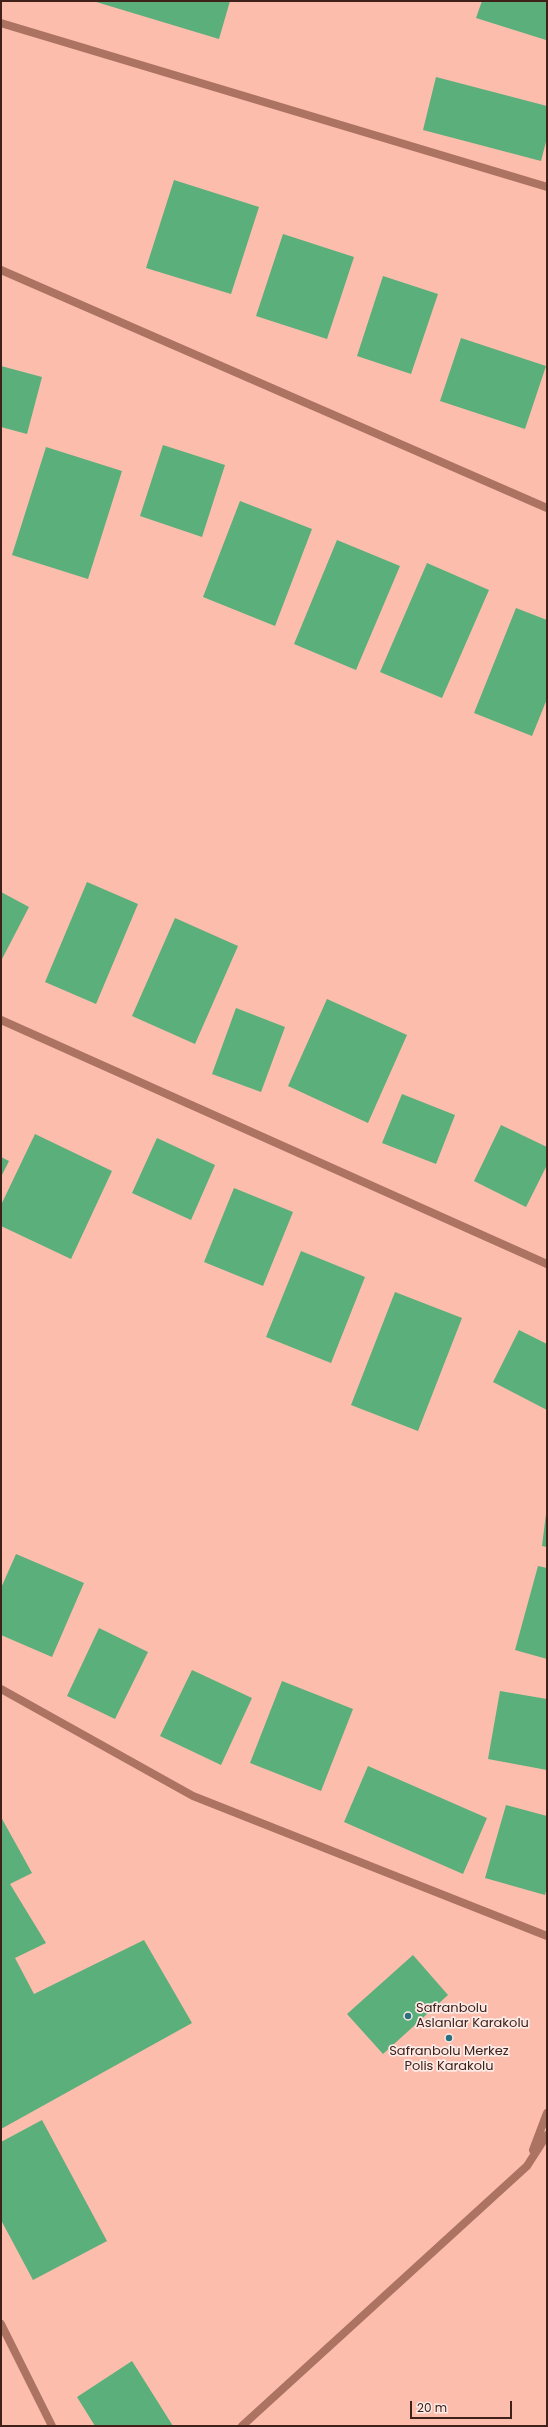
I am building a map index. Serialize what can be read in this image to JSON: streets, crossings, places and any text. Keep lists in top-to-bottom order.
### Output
{
  "places": ["Safranbolu Aslanlar Karakolu", "Safranbolu Merkez Polis Karakolu"],
  "scale_bar": "20 m"
}
